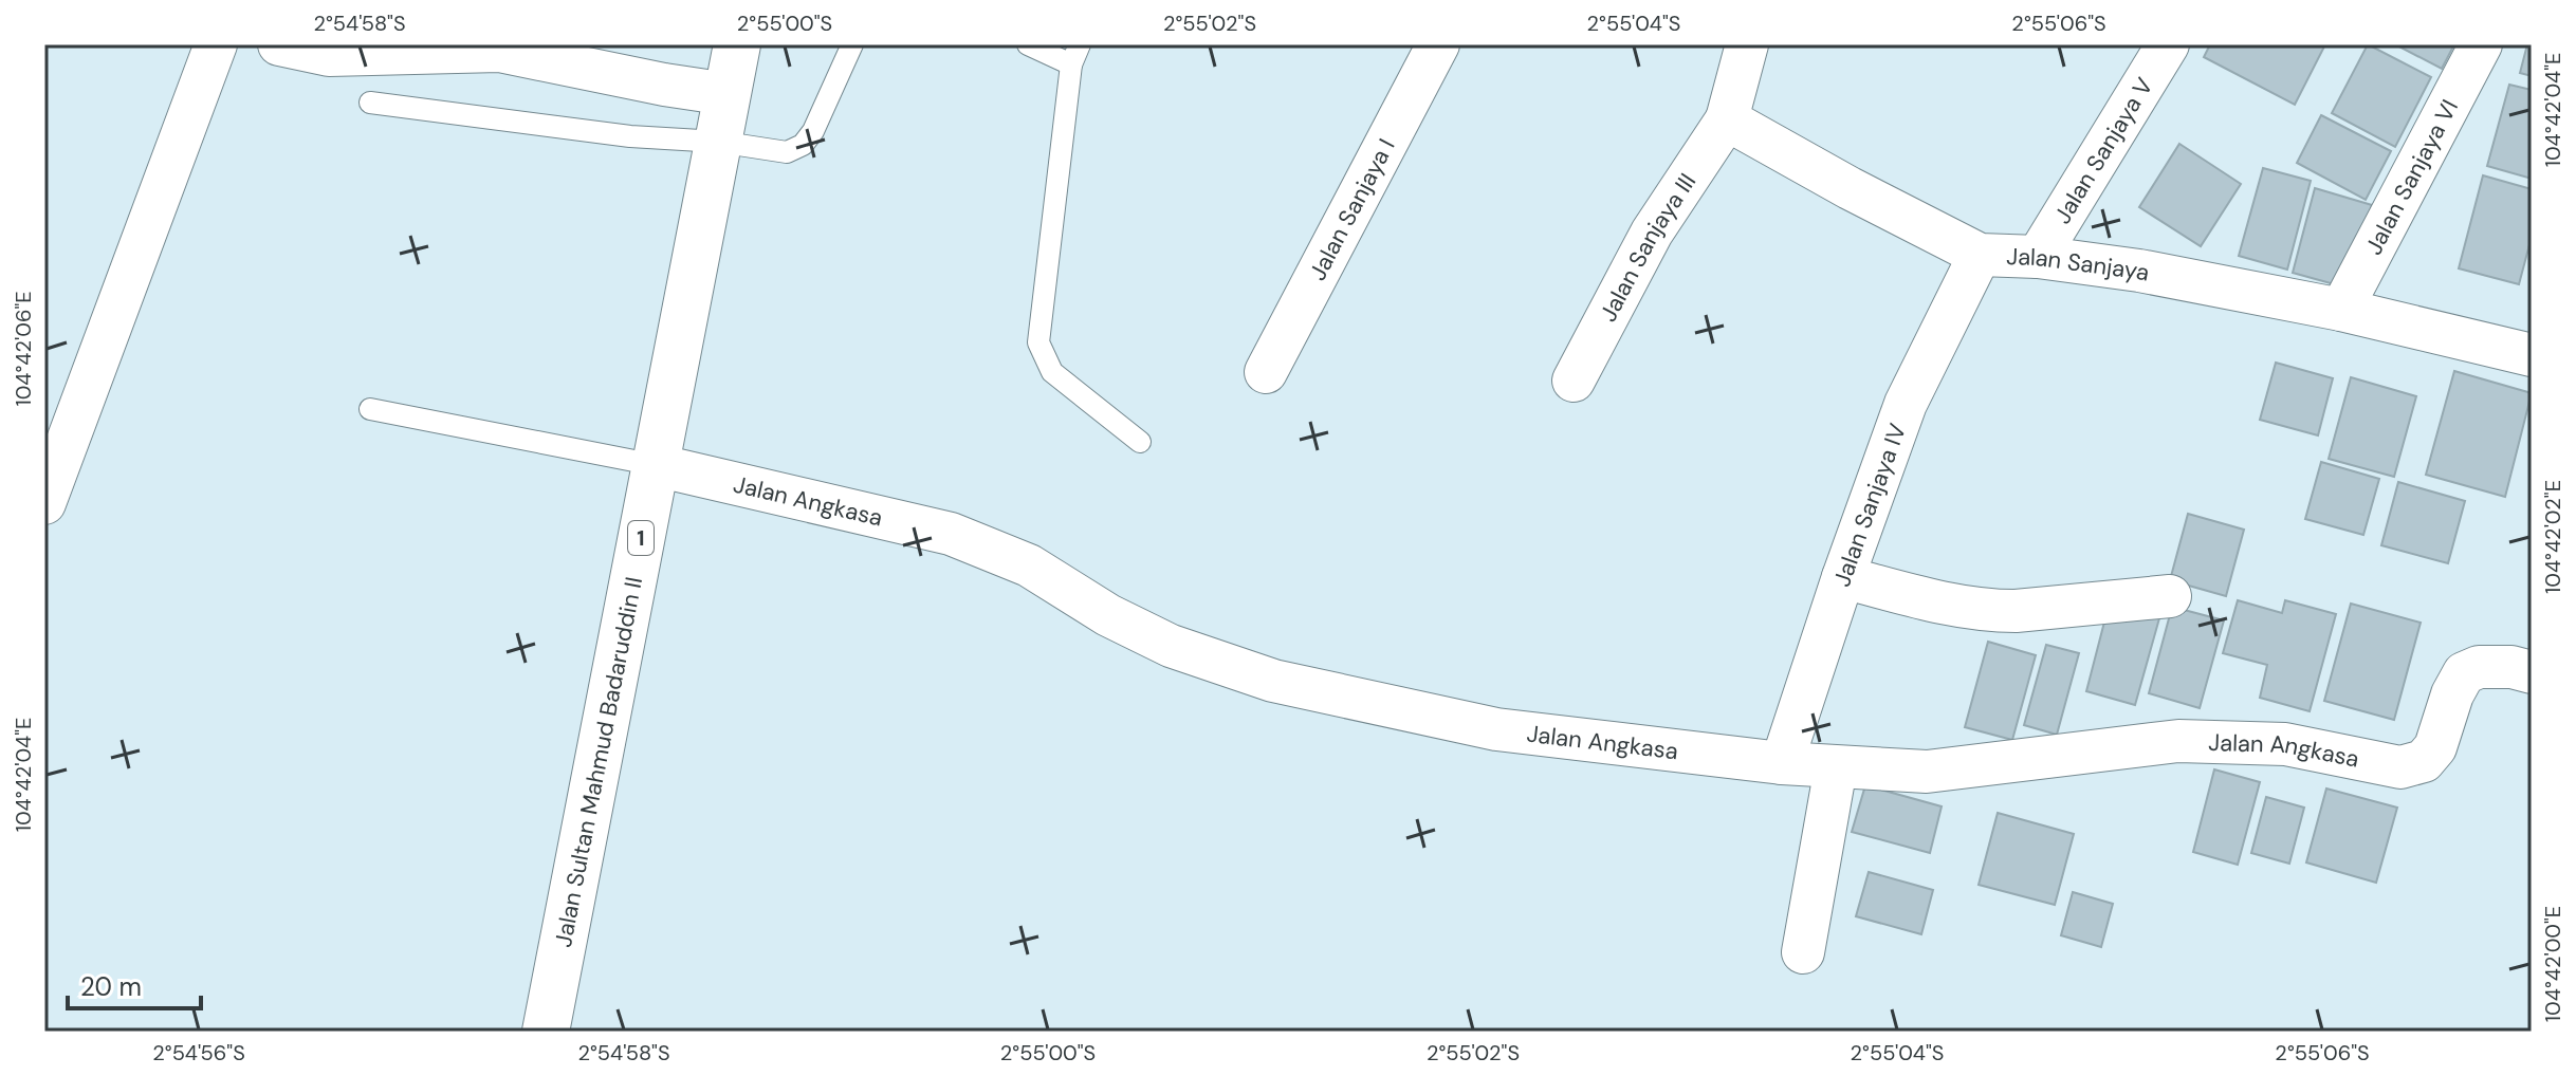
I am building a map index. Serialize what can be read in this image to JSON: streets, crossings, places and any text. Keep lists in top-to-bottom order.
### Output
{
  "streets": {
    "highway": ["1", "Jalan Sultan Mahmud Badaruddin II"],
    "street": [
      "Jalan Sanjaya V",
      "Jalan Sanjaya VI",
      "Jalan Sanjaya I",
      "Jalan Sanjaya III",
      "Jalan Sanjaya",
      "Jalan Angkasa",
      "Jalan Sanjaya IV"
    ]
  },
  "crossings": [
    ["Jalan Sanjaya V", "Jalan Sanjaya"],
    ["Jalan Sanjaya VI", "Jalan Sanjaya"],
    ["Jalan Sanjaya III", "Jalan Sanjaya"],
    ["Jalan Sanjaya", "Jalan Sanjaya IV"],
    ["Jalan Angkasa", "Jalan Sanjaya IV"],
    ["Jalan Angkasa", "Jalan Sultan Mahmud Badaruddin II"]
  ],
  "scale_bar": "20 m",
  "coordinates": [
    "2°54'58\"S",
    "2°55'00\"S",
    "2°55'02\"S",
    "2°55'04\"S",
    "2°55'06\"S",
    "104°42'04\"E",
    "104°42'06\"E",
    "104°42'02\"E",
    "104°42'00\"E",
    "2°54'56\"S"
  ]
}
